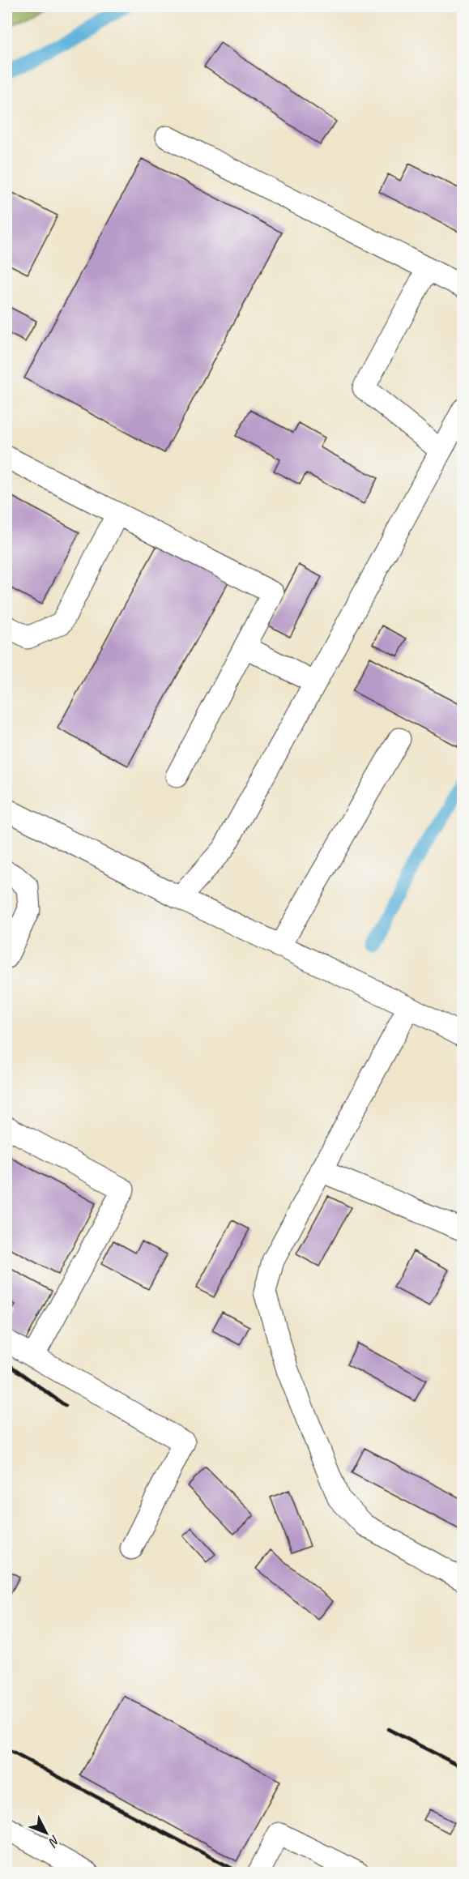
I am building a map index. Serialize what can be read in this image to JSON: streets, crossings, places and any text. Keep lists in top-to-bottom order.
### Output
{
  "north": "bottom right"
}
